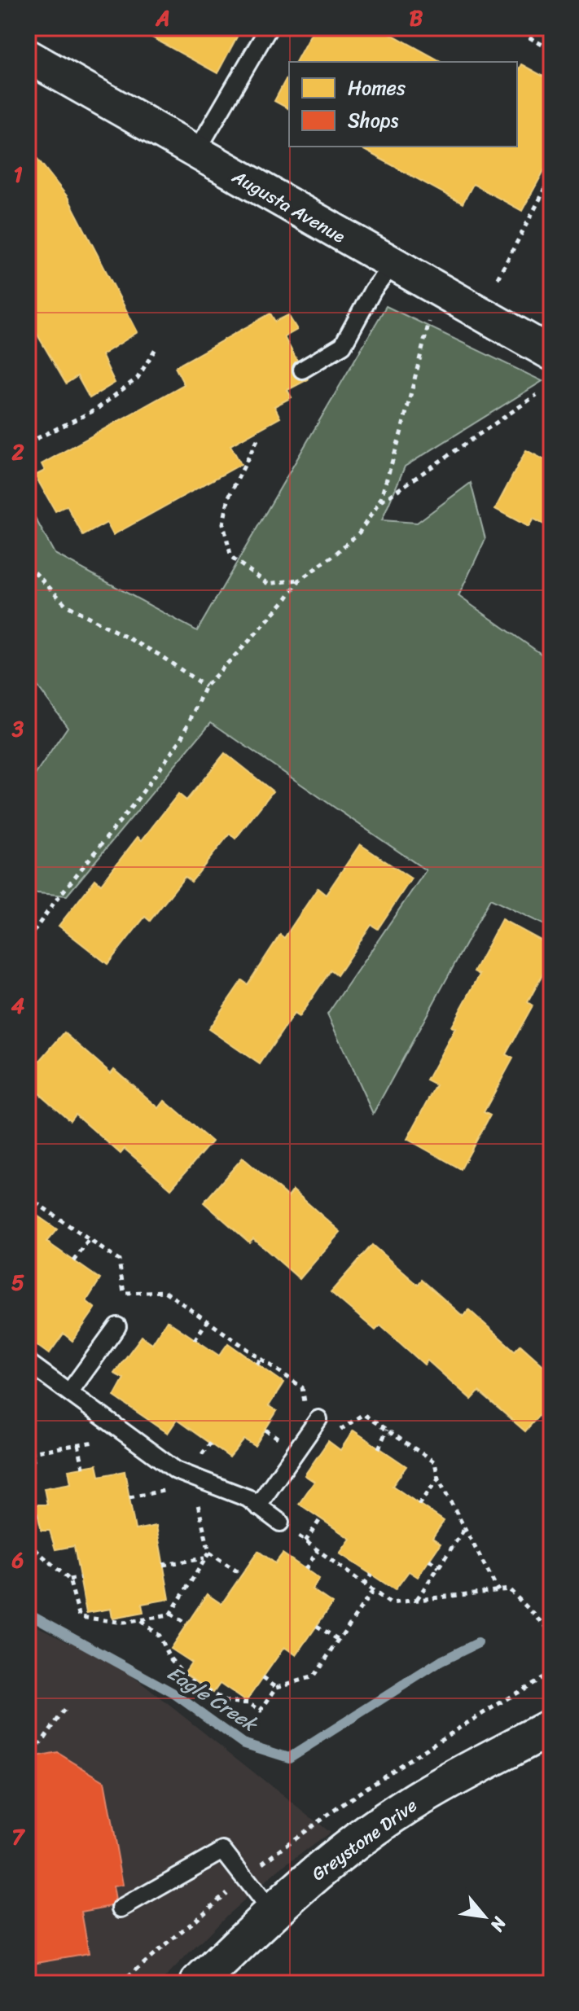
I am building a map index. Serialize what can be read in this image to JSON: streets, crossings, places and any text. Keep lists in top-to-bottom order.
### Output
{
  "streets": {
    "street": ["Augusta Avenue", "Greystone Drive"]
  },
  "water": ["Eagle Creek"],
  "legend": ["Homes", "Shops"],
  "north": "bottom right",
  "grid": {
    "columns": ["A", "B"],
    "rows": [
      "1",
      "2",
      "3",
      "4",
      "5",
      "6",
      "7"
    ]
  }
}
